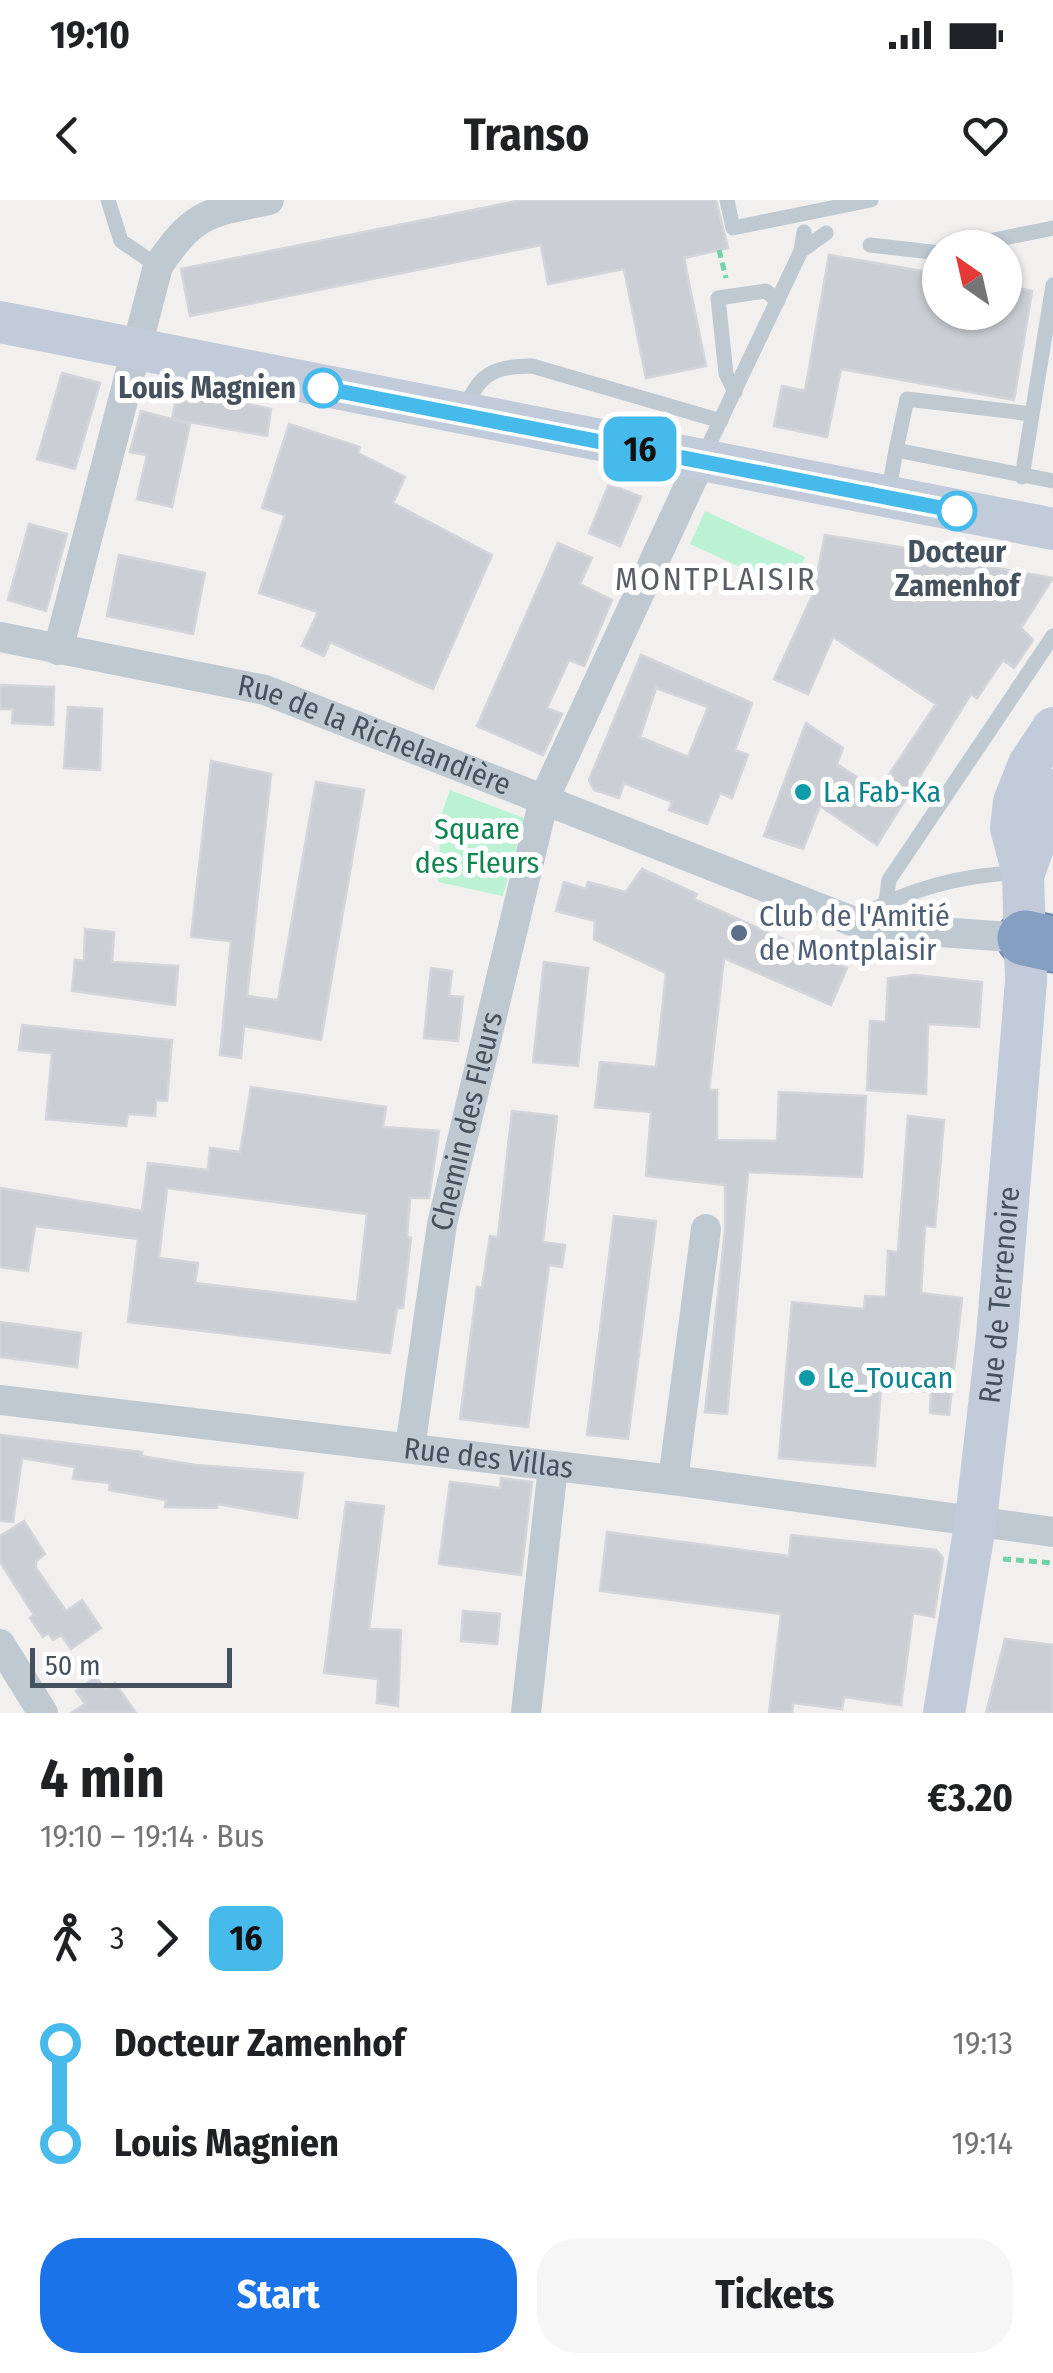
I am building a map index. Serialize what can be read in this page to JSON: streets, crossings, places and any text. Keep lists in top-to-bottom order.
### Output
{
  "streets": {
    "street": [
      "Rue de la Richelandière",
      "Chemin des Fleurs",
      "Rue de Terrenoire",
      "Rue des Villas"
    ]
  },
  "crossings": [
    ["Rue de la Richelandière", "Chemin des Fleurs"],
    ["Rue de la Richelandière", "Rue de Terrenoire"],
    ["Chemin des Fleurs", "Rue des Villas"],
    ["Rue de Terrenoire", "Rue des Villas"]
  ],
  "districts": ["MONTPLAISIR"],
  "parks": ["Square des Fleurs"],
  "places": [
    "Louis Magnien",
    "Docteur Zamenhof",
    "La Fab-Ka",
    "Club de l'Amitié de Montplaisir",
    "Le_Toucan"
  ],
  "lines": ["bus line 16"],
  "scale_bar": "50 m",
  "north": "top left",
  "page": {
    "status": "19:10",
    "header": "Transo",
    "on_map": "16",
    "scale": "50 m",
    "heading": ["4 min", "19:10 – 19:14 · Bus", "€3.20"],
    "legs": ["3", "16"],
    "list": [
      {
        "name": "Docteur Zamenhof",
        "value": "19:13"
      },
      {
        "name": "Louis Magnien",
        "value": "19:14"
      }
    ],
    "buttons": ["Start", "Tickets"]
  }
}
